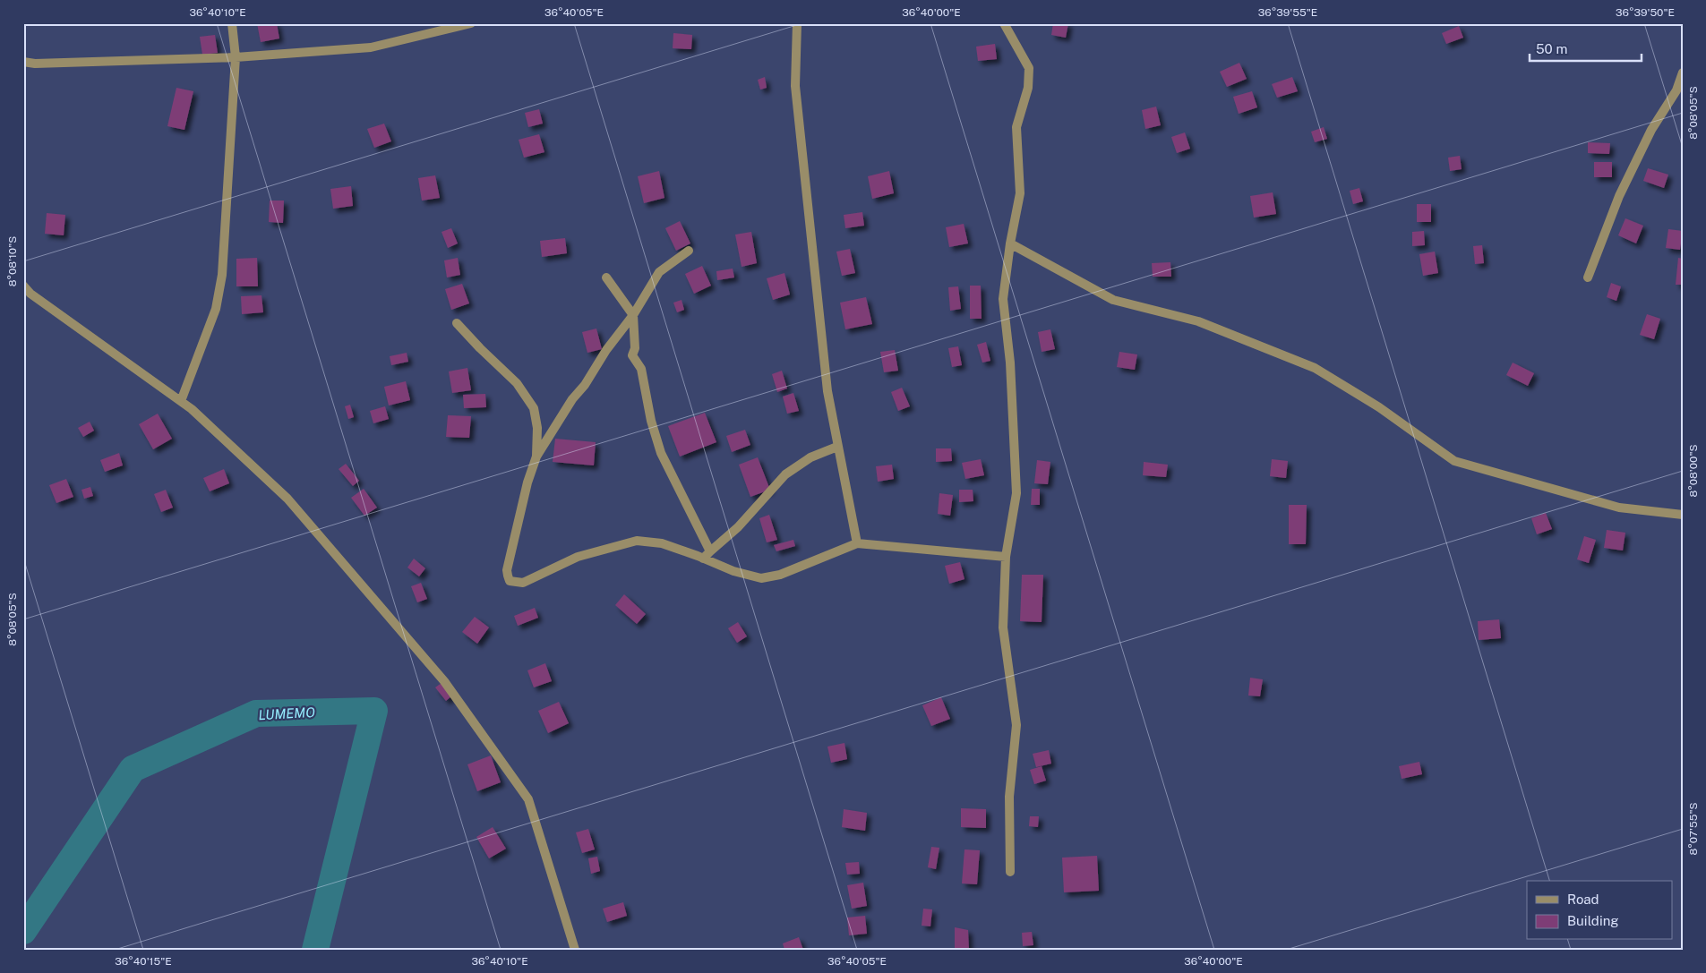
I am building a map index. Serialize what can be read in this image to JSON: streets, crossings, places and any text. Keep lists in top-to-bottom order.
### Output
{
  "water": ["LUMEMO"],
  "legend": ["Road", "Building"],
  "scale_bar": "50 m",
  "coordinates": [
    "36°40'10\"E",
    "36°40'05\"E",
    "36°40'00\"E",
    "36°39'55\"E",
    "36°39'50\"E",
    "8°08'05\"S",
    "8°08'10\"S",
    "8°08'00\"S",
    "8°07'55\"S",
    "36°40'15\"E"
  ]
}
